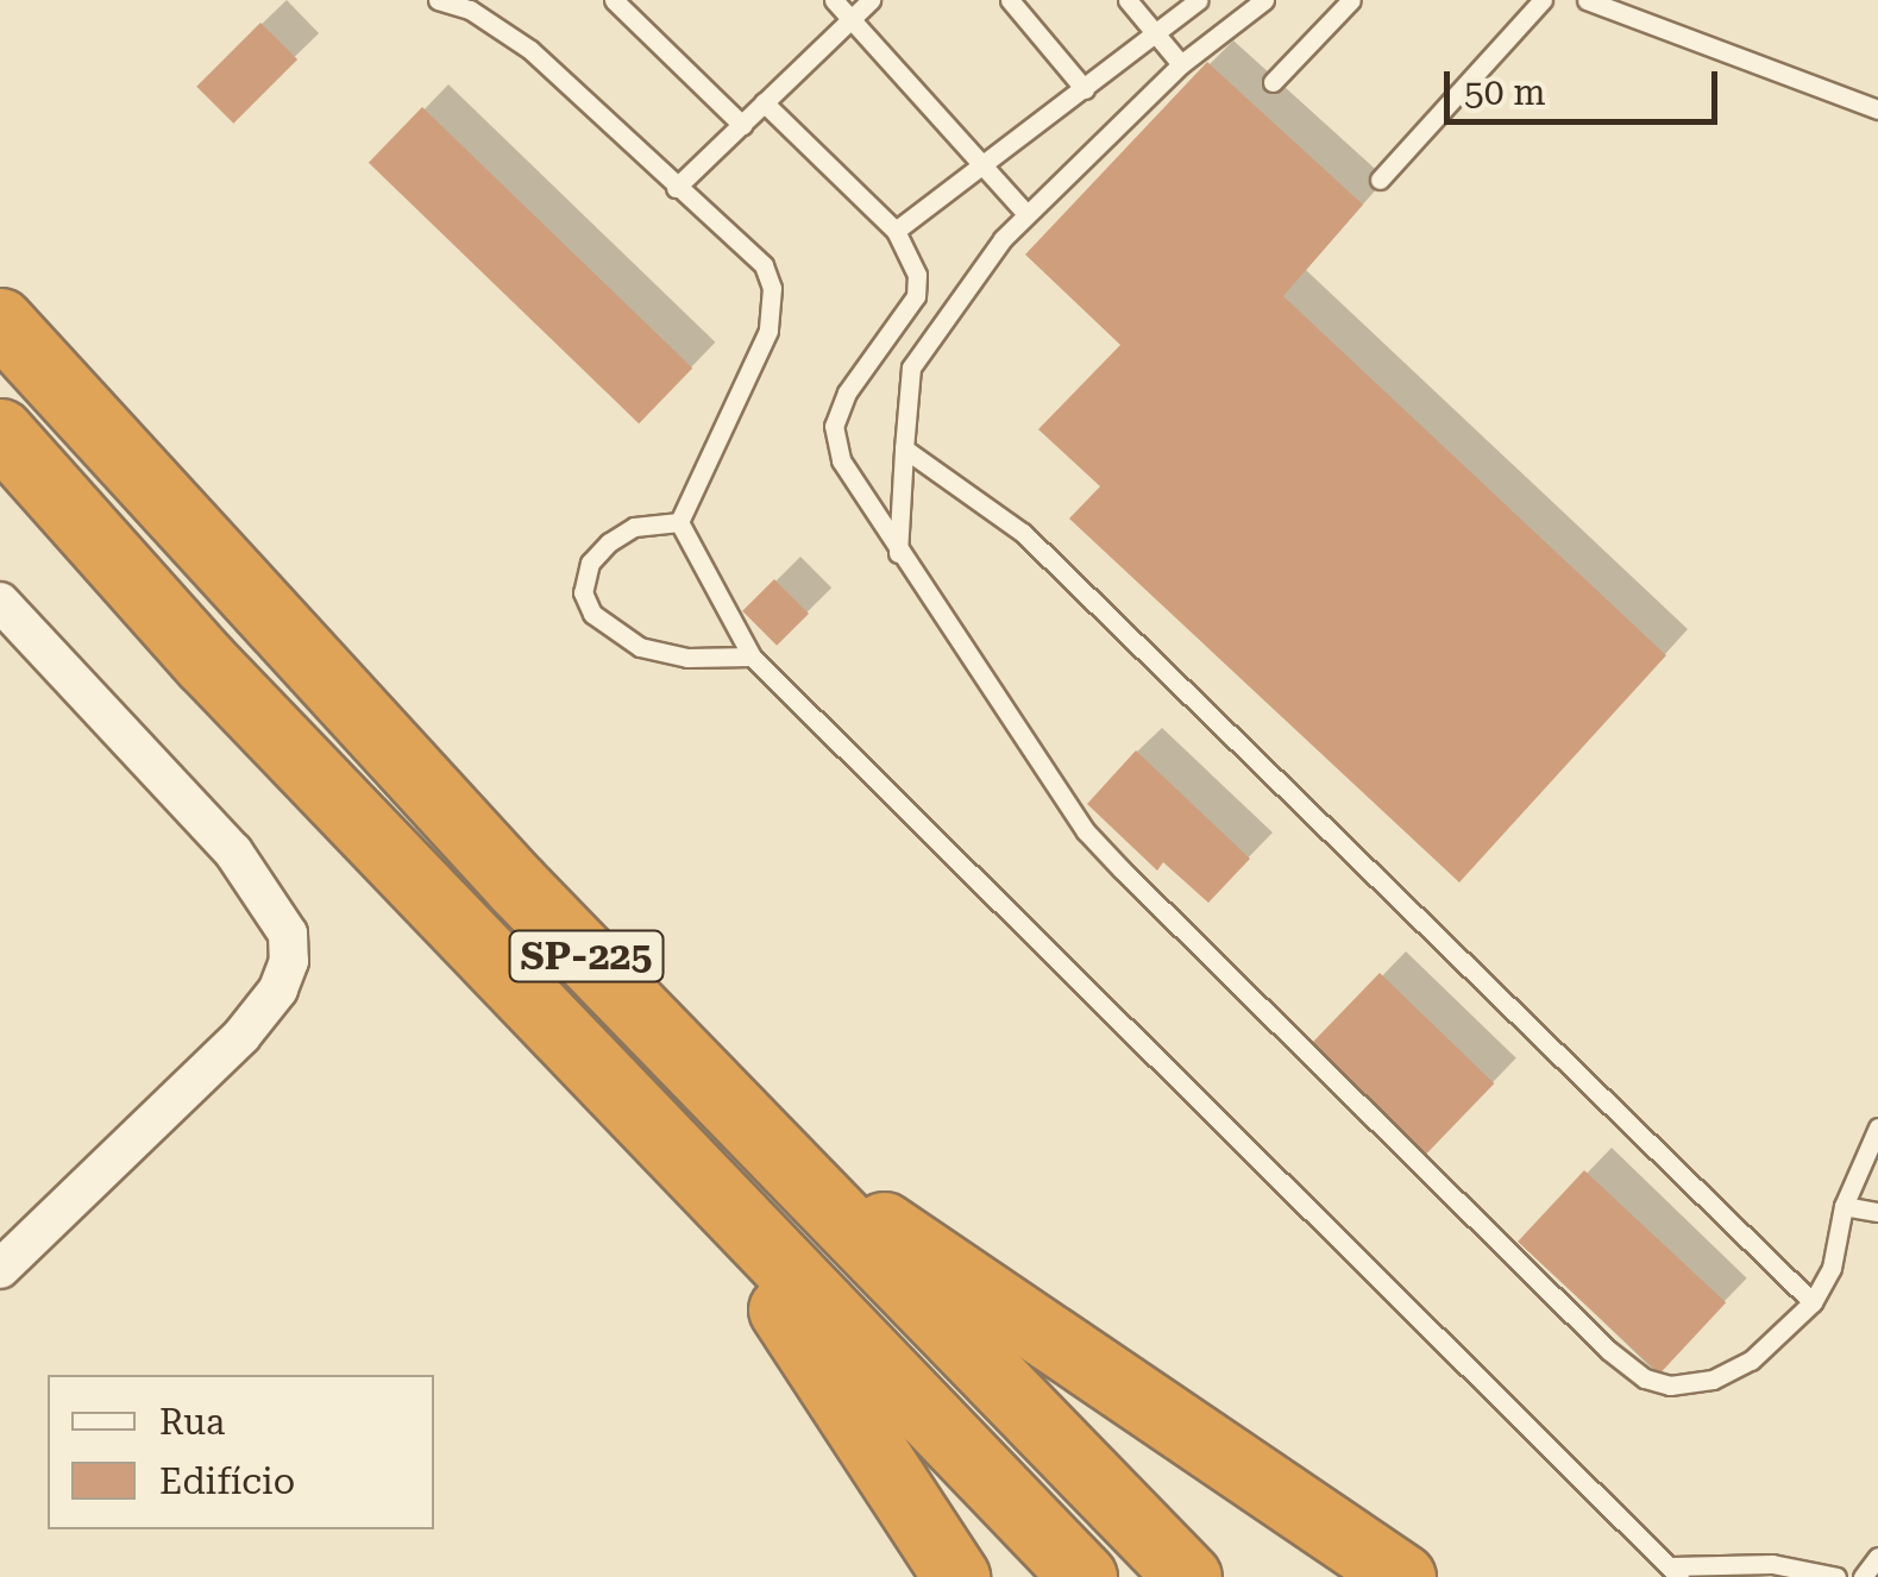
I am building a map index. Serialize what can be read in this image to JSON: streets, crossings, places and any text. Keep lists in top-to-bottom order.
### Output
{
  "streets": {
    "highway": ["SP-225"]
  },
  "legend": ["Rua", "Edifício"],
  "scale_bar": "50 m"
}
